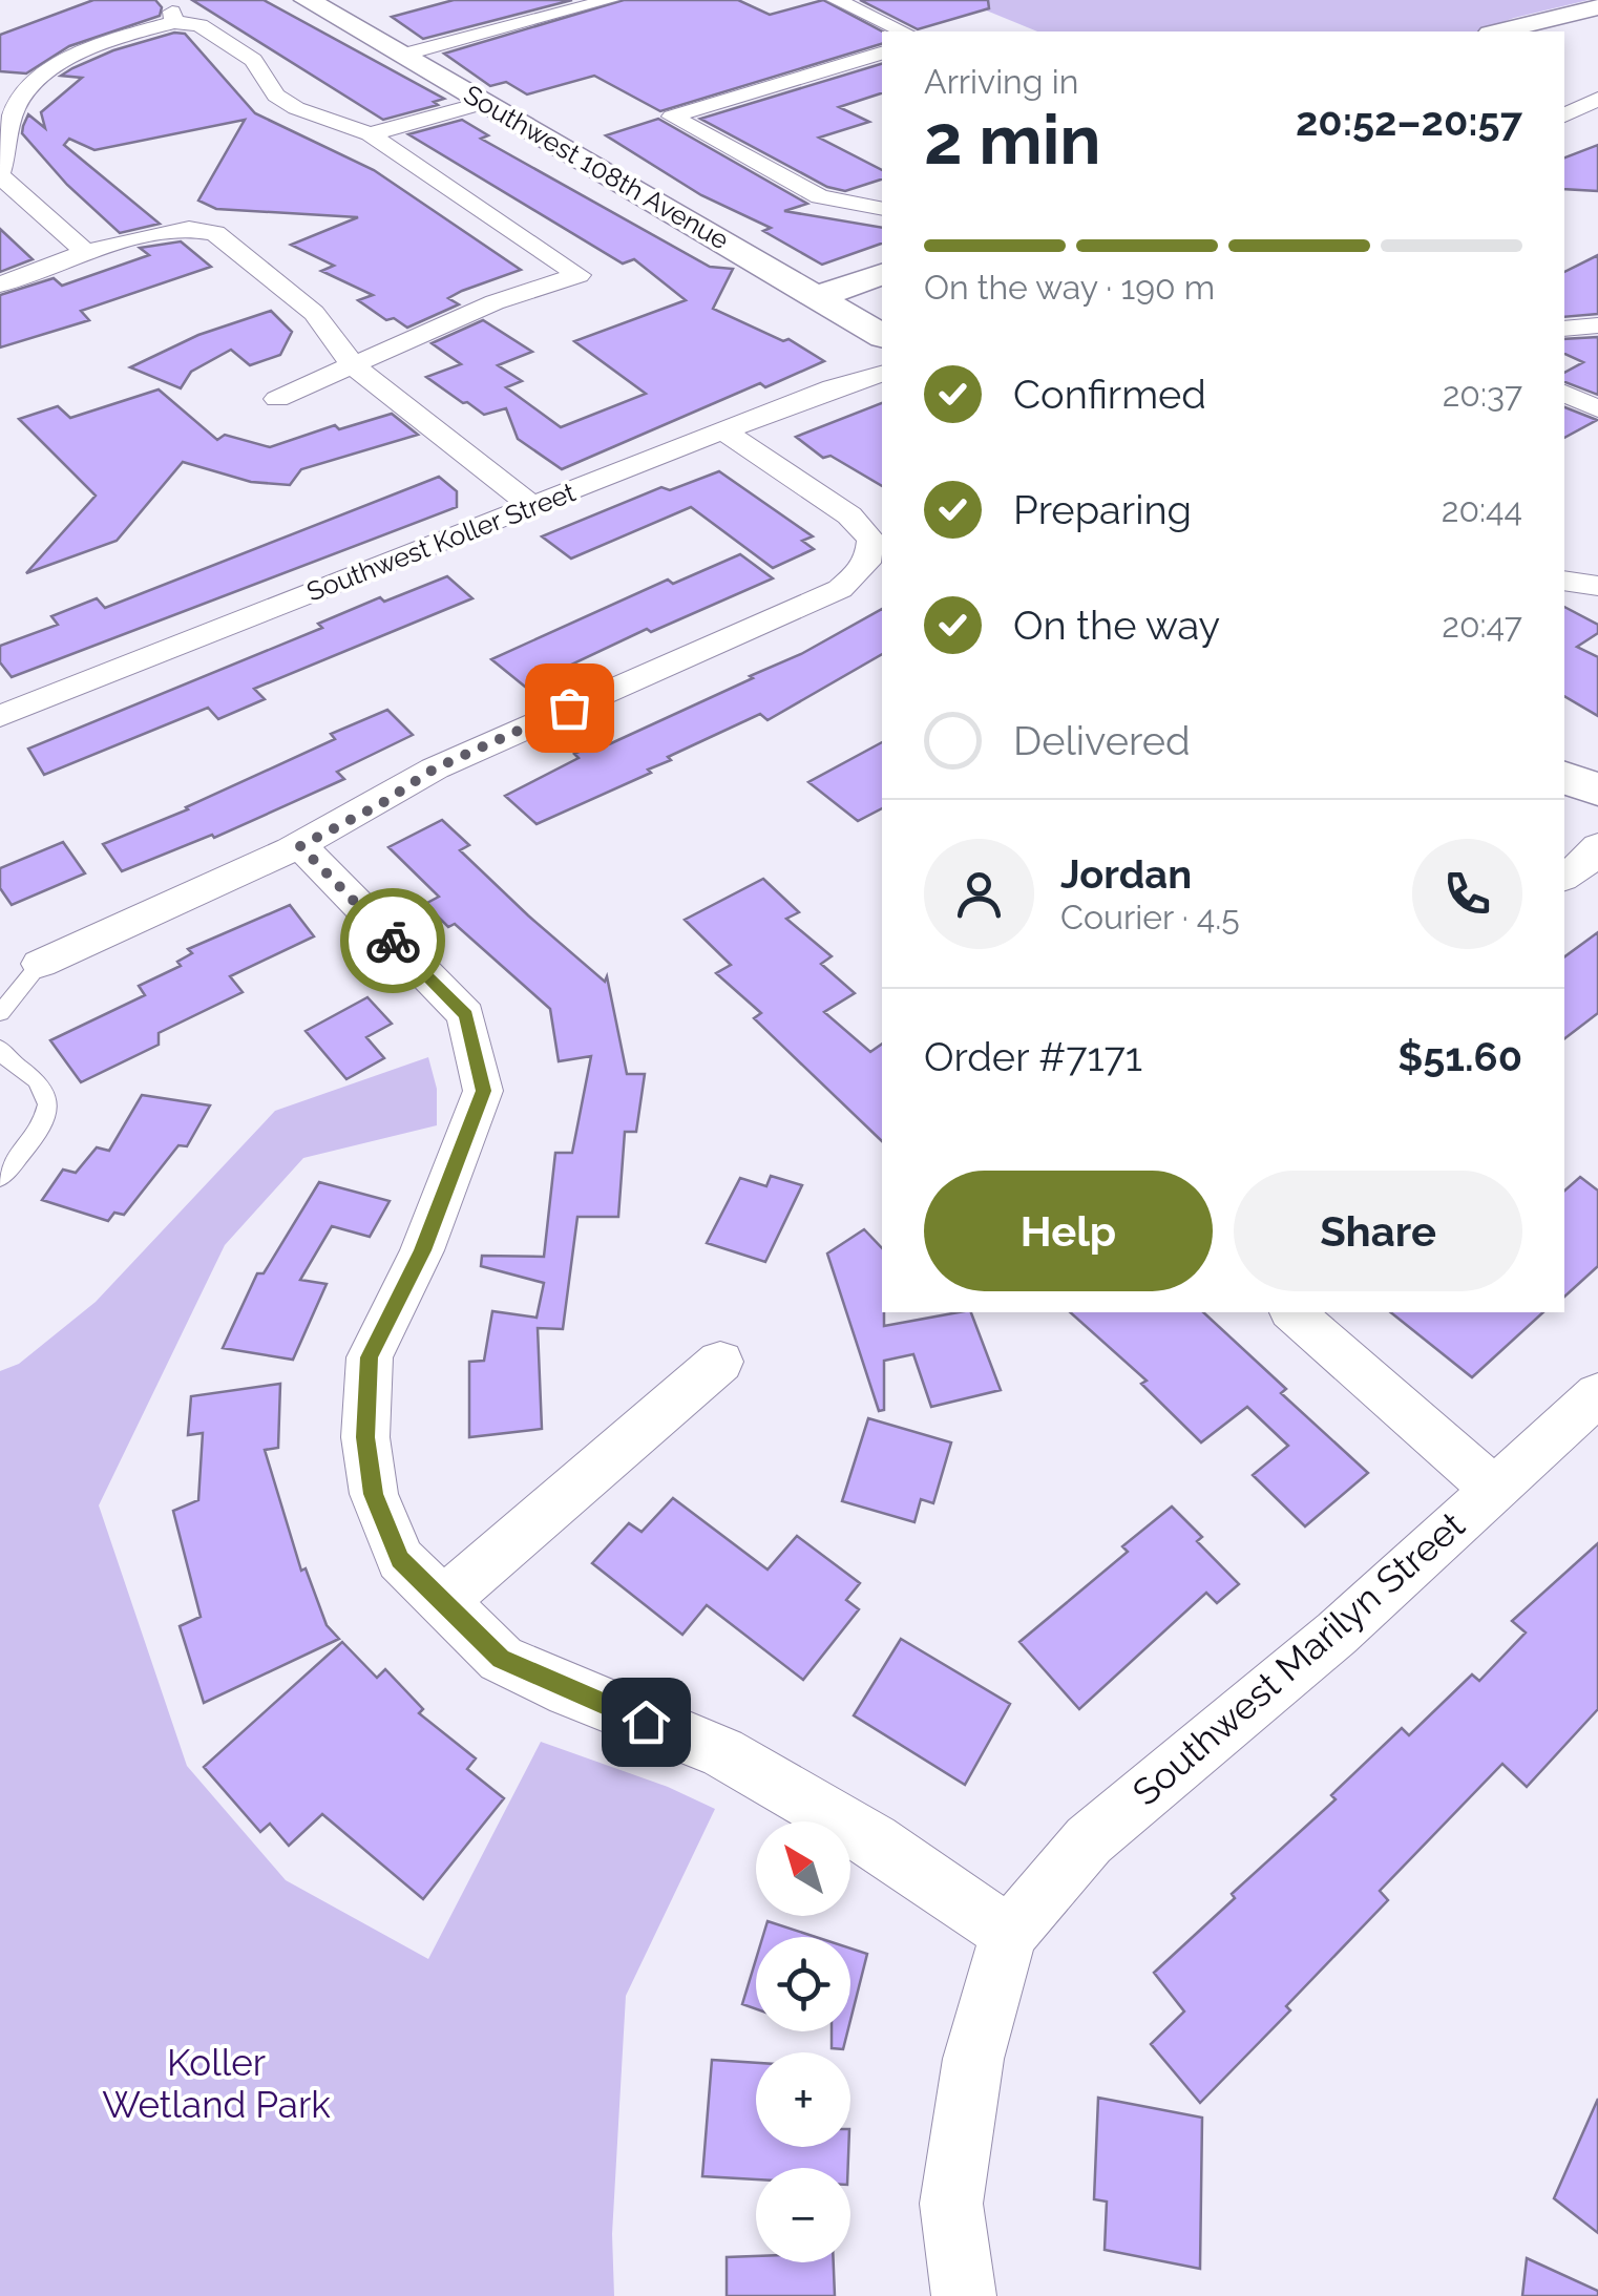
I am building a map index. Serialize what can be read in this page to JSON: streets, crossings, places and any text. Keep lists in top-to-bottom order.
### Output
{
  "streets": {
    "street": ["Southwest 108th Avenue", "Southwest Koller Street", "Southwest Marilyn Street"]
  },
  "parks": ["Koller Wetland Park"],
  "north": "top left",
  "page": {
    "heading": ["2 min", "Arriving in", "20:52–20:57"],
    "panel": [
      "Jordan",
      "Courier · 4.5",
      "Order #7171",
      "$51.60"
    ],
    "bar": "On the way · 190 m",
    "list": [
      ["Confirmed", "20:37"],
      ["Preparing", "20:44"],
      ["On the way", "20:47"],
      "Delivered"
    ],
    "buttons": ["Help", "Share"],
    "map_buttons": ["+", "−"]
  }
}
